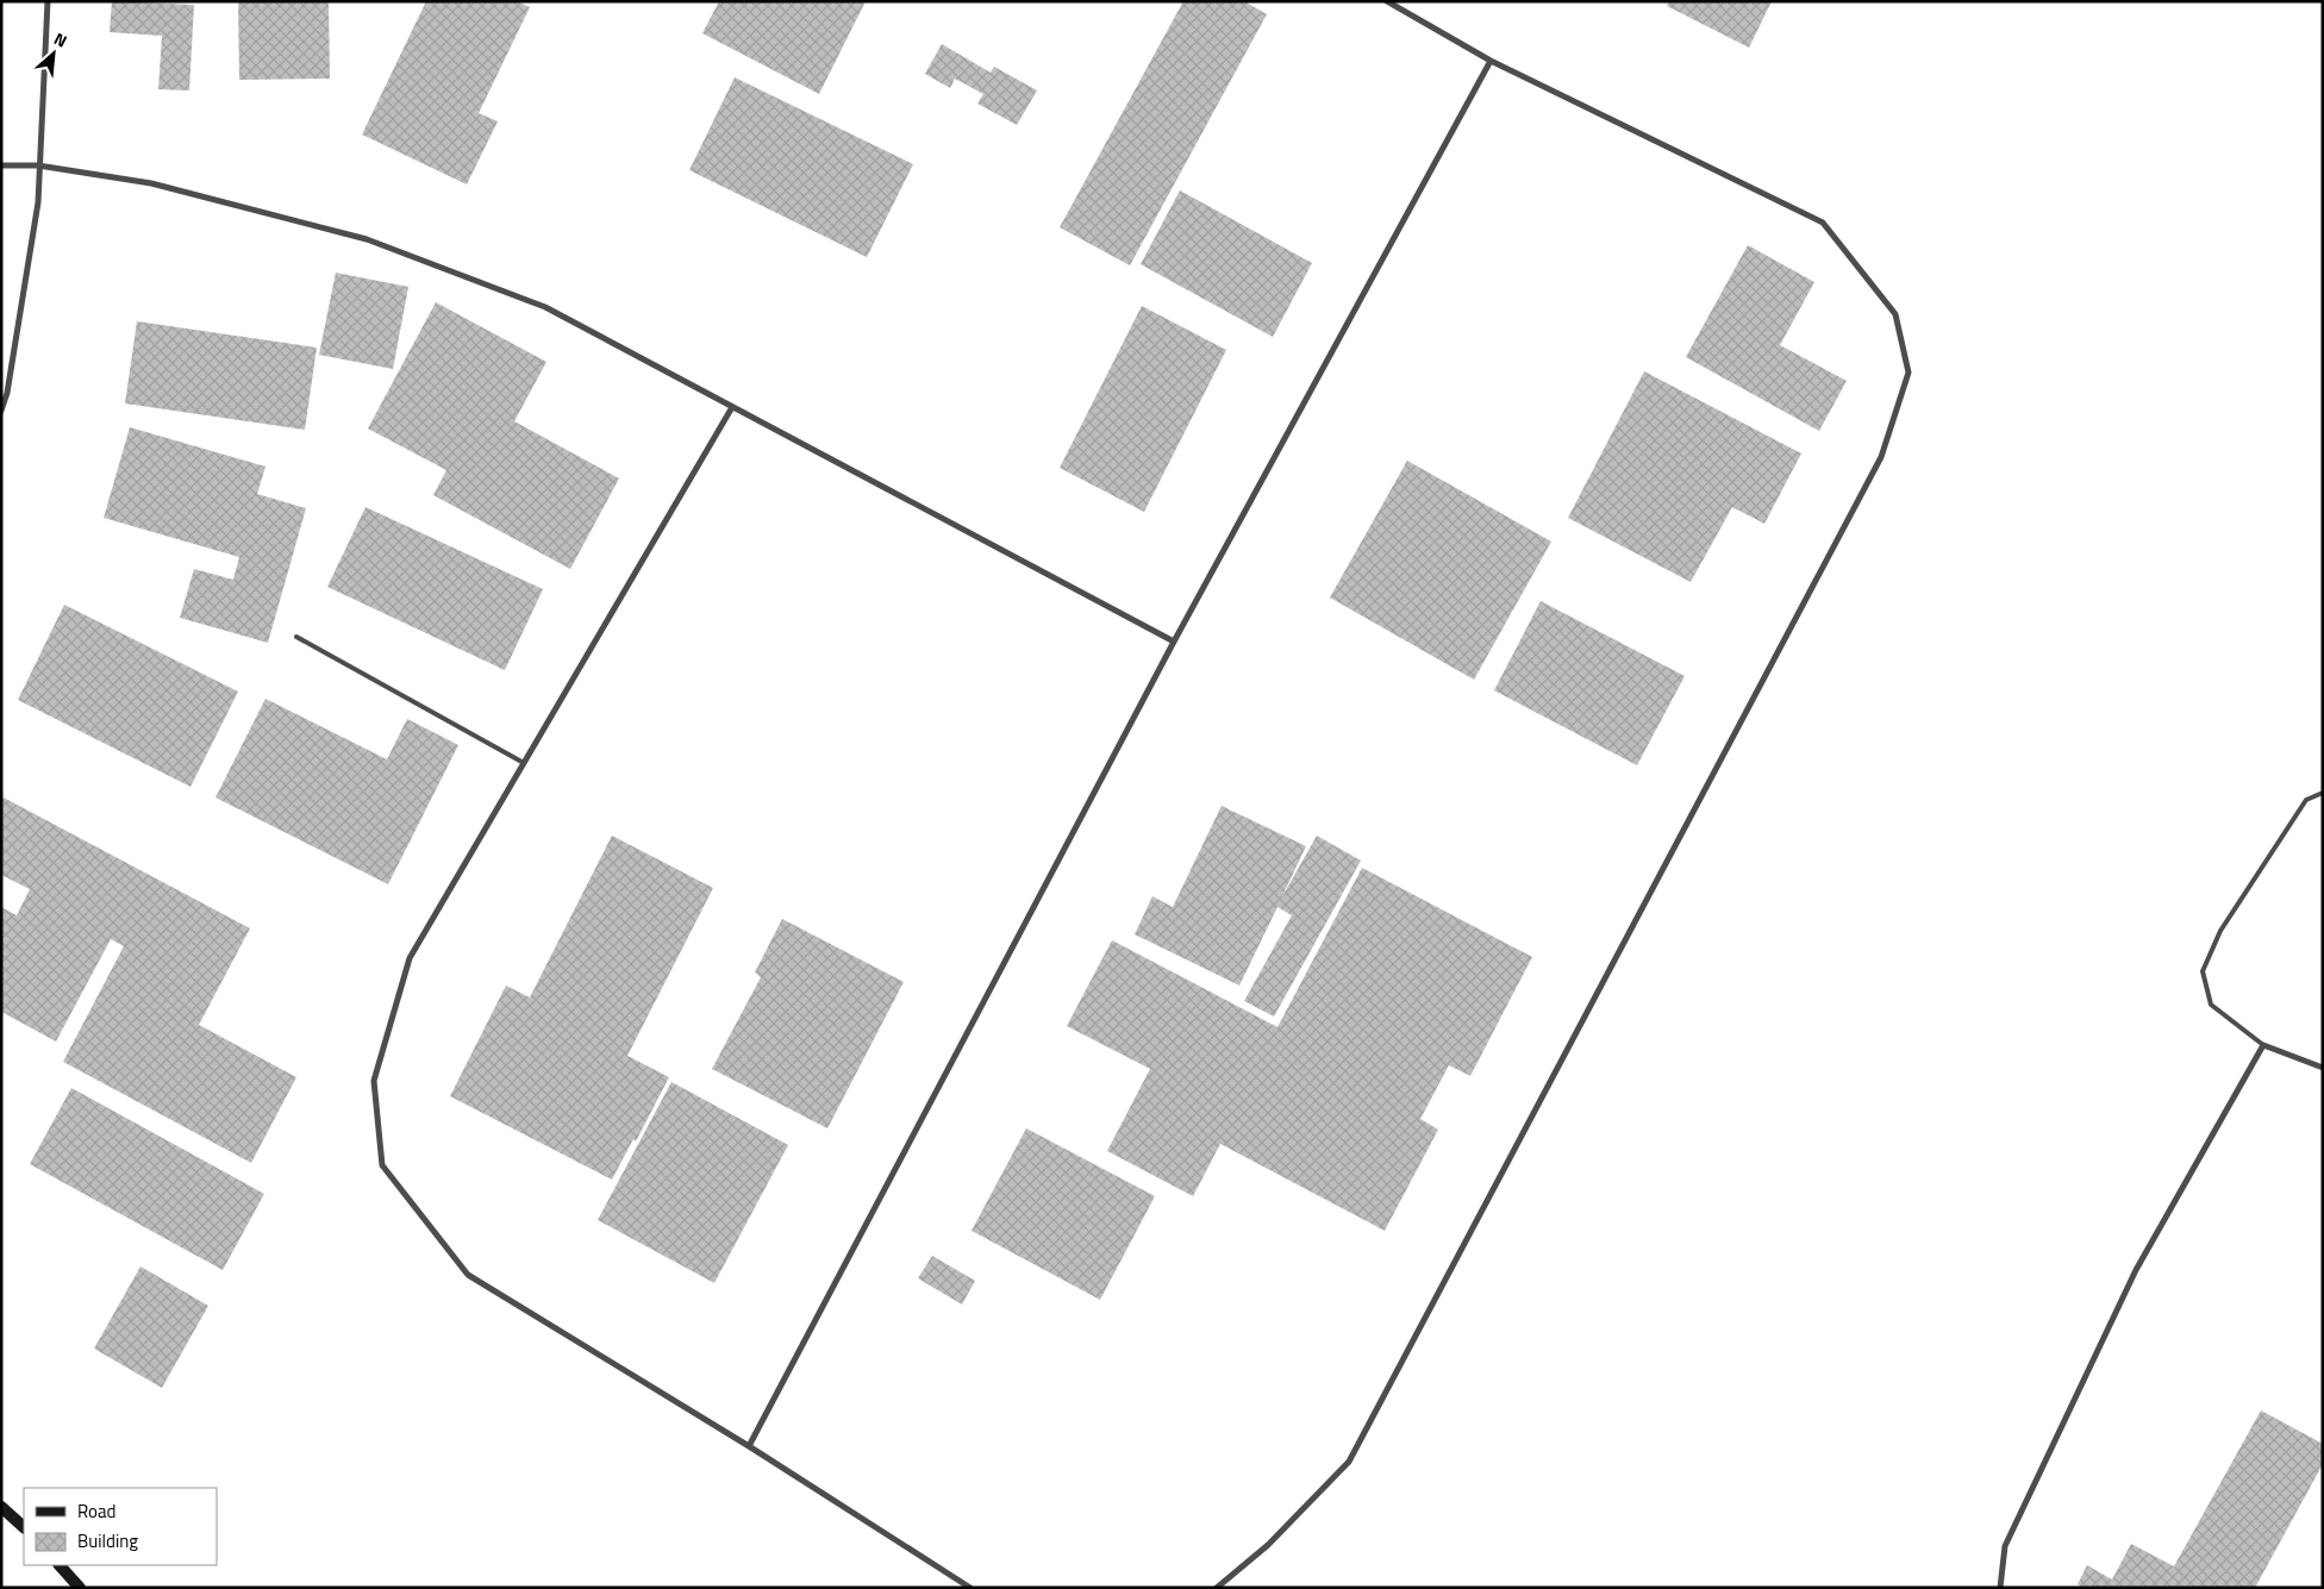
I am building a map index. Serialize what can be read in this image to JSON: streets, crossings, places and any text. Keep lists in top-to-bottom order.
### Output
{
  "legend": ["Road", "Building"],
  "north": "top right"
}
